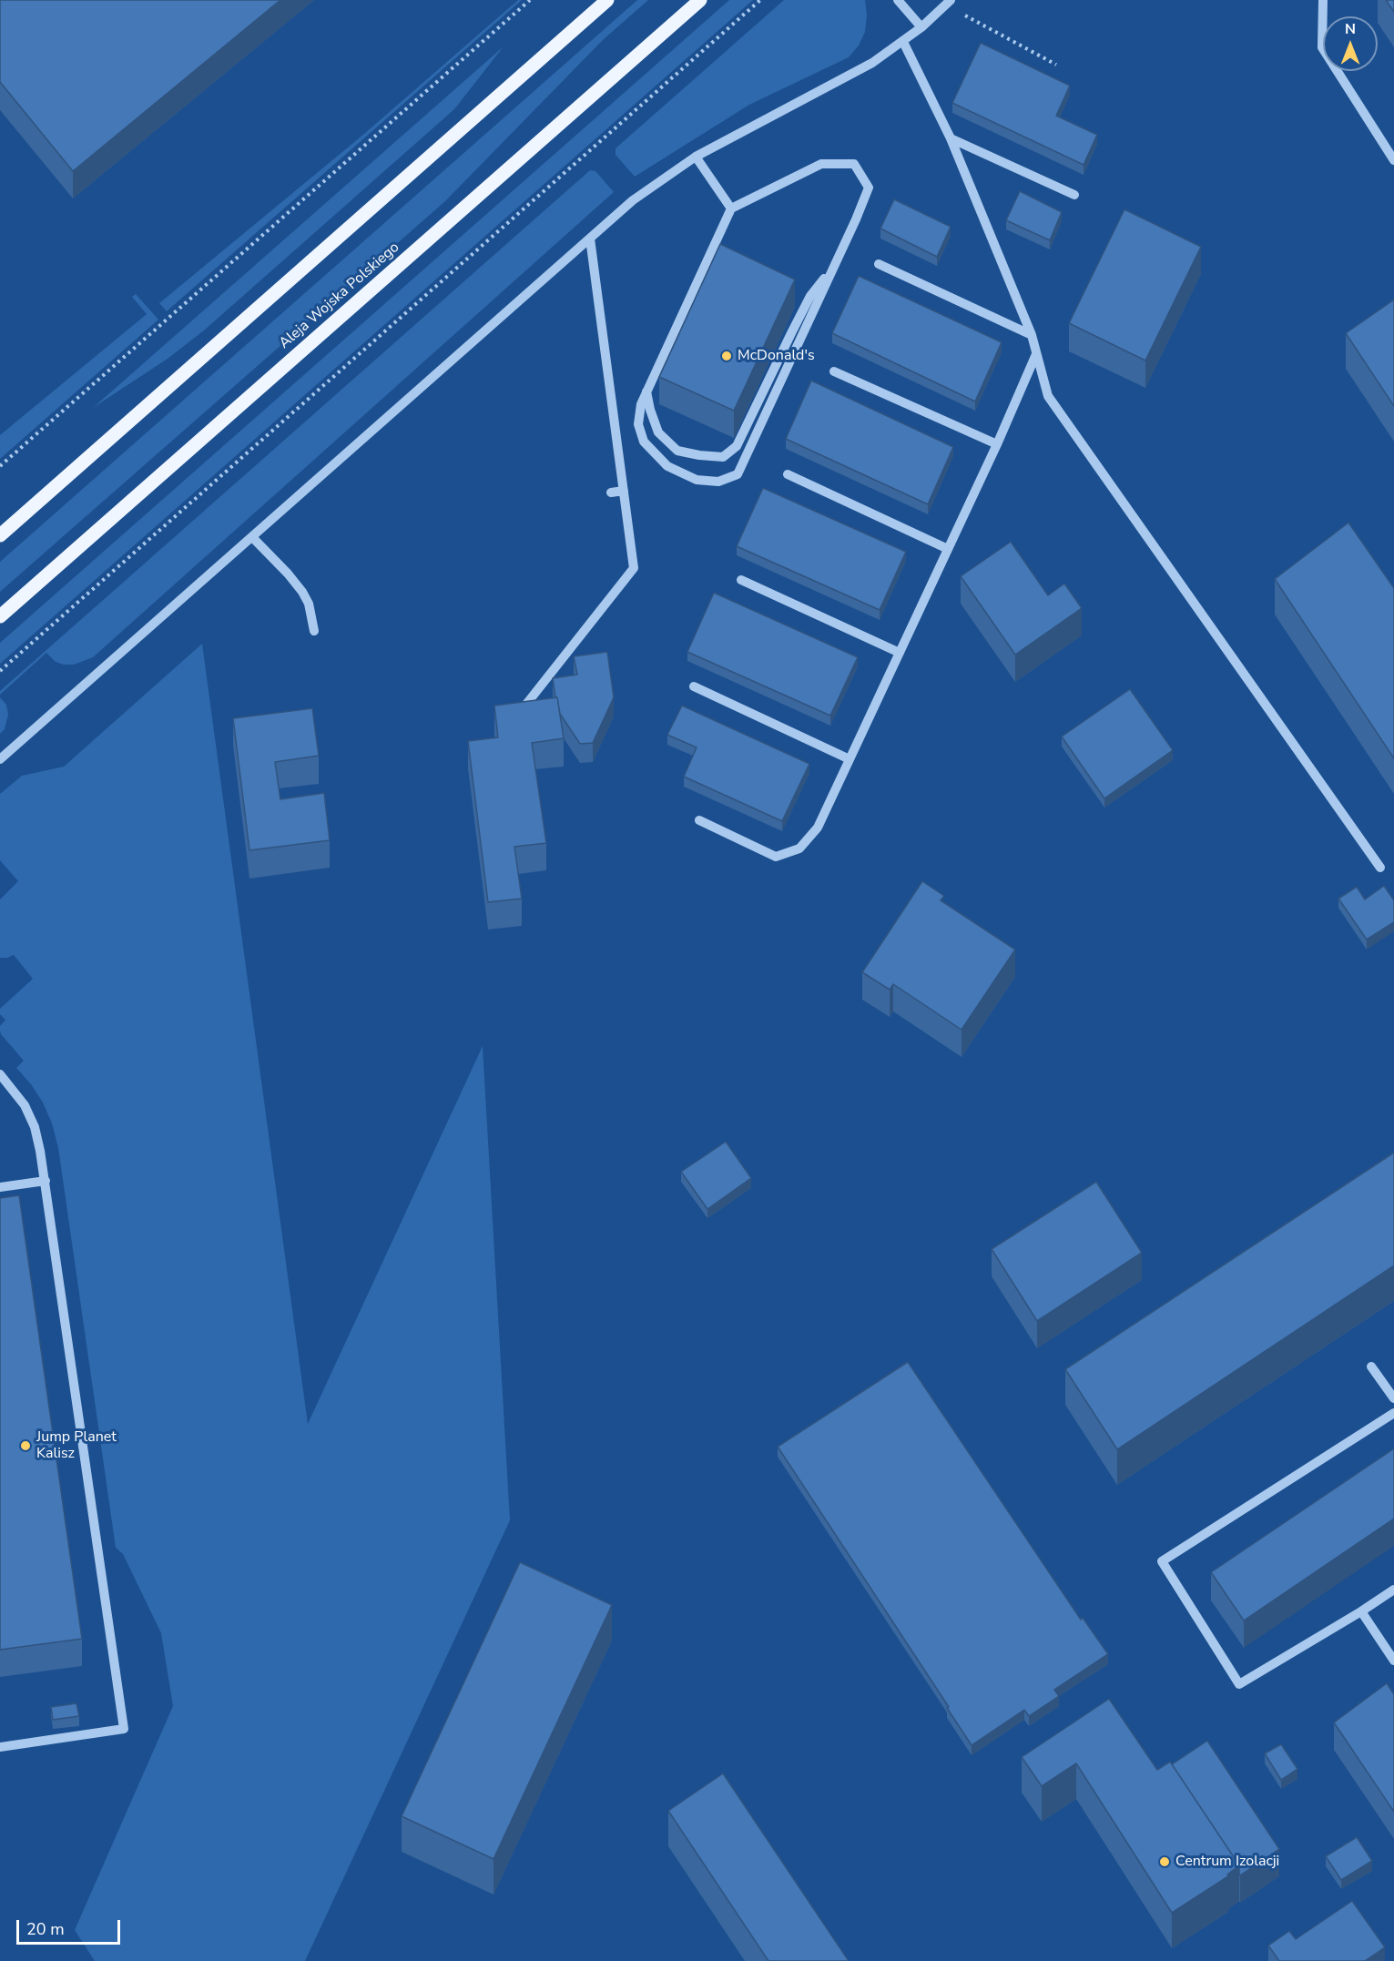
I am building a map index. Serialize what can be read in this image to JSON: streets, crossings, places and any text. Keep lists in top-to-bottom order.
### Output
{
  "streets": {
    "main road": ["Aleja Wojska Polskiego"]
  },
  "places": ["McDonald's", "Jump Planet Kalisz", "Centrum Izolacji"],
  "scale_bar": "20 m",
  "north": "top"
}
